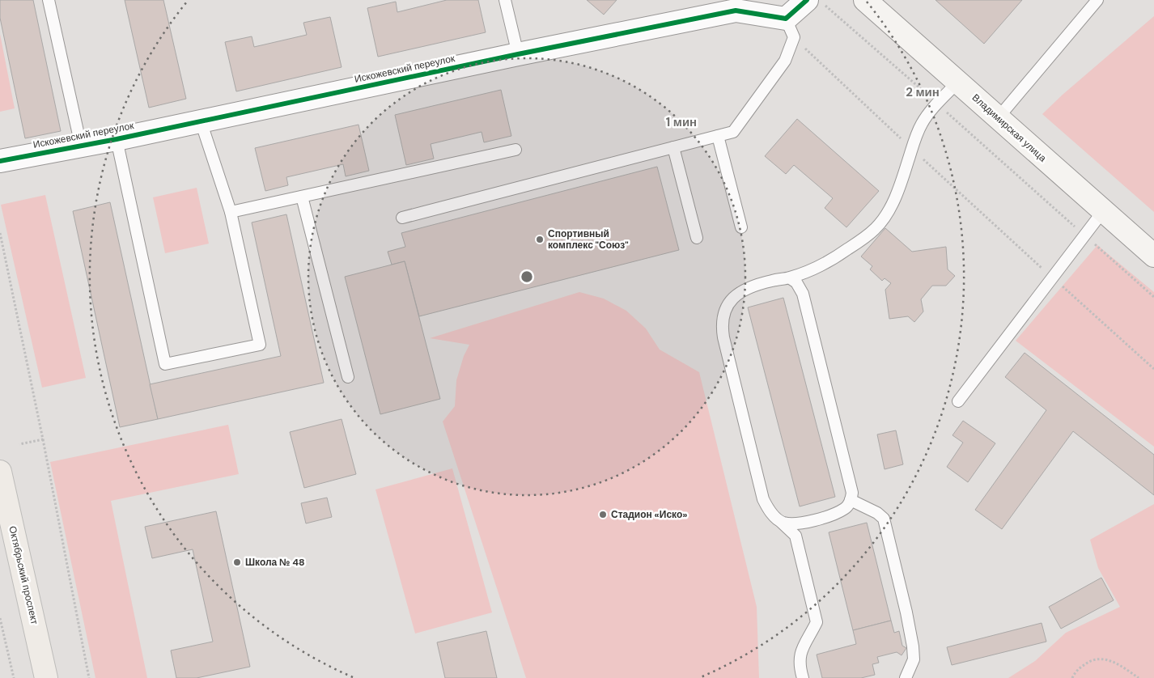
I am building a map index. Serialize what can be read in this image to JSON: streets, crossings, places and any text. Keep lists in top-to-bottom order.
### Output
{
  "streets": {
    "main road": ["Владимирская улица", "Октябрьский проспект"],
    "street": ["Искожевский переулок"]
  },
  "places": ["Спортивный комплекс \"Союз\"", "Стадион «Иско»", "Школа № 48"],
  "rings": ["2 мин", "1 мин"]
}
